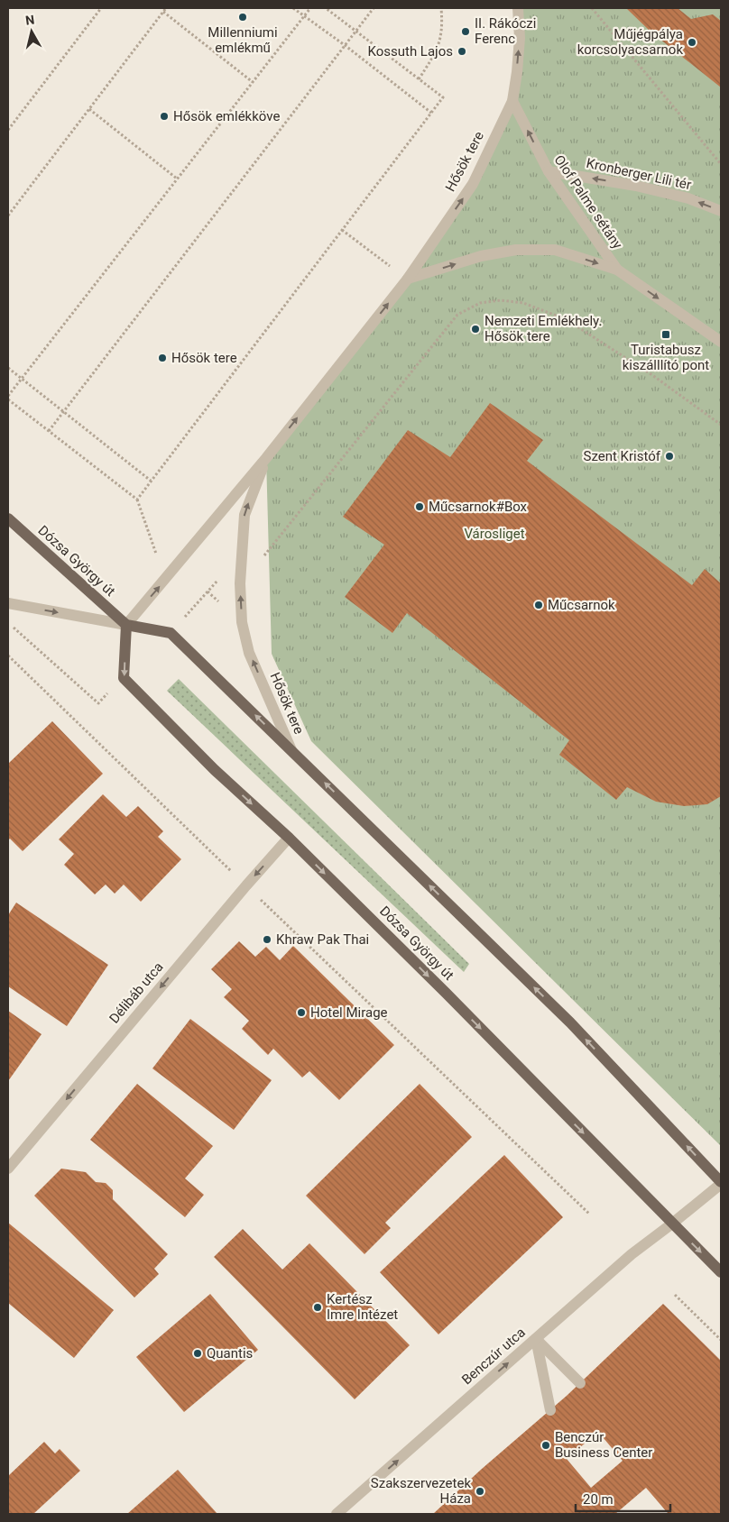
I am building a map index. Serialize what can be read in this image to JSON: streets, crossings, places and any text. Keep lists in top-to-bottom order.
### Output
{
  "streets": {
    "main road": ["Dózsa György út"],
    "street": [
      "Hősök tere",
      "Kronberger Lili tér",
      "Olof Palme sétány",
      "Délibáb utca",
      "Benczúr utca"
    ]
  },
  "crossings": [
    ["Hősök tere", "Olof Palme sétány"],
    ["Hősök tere", "Dózsa György út"],
    ["Kronberger Lili tér", "Olof Palme sétány"],
    ["Dózsa György út", "Délibáb utca"],
    ["Dózsa György út", "Benczúr utca"]
  ],
  "one_way": [
    "Hősök tere",
    "Kronberger Lili tér",
    "Délibáb utca",
    "Benczúr utca"
  ],
  "parks": ["Városliget"],
  "places": {
    "other": [
      "Millenniumi emlékmű",
      "II. Rákóczi Ferenc",
      "Műjégpálya korcsolyacsarnok",
      "Kossuth Lajos",
      "Hősök emlékköve",
      "Nemzeti Emlékhely. Hősök tere",
      "Hősök tere",
      "Szent Kristóf",
      "Műcsarnok#Box",
      "Műcsarnok",
      "Khraw Pak Thai",
      "Hotel Mirage",
      "Kertész Imre Intézet",
      "Quantis",
      "Benczúr Business Center",
      "Szakszervezetek Háza"
    ],
    "transit": ["Turistabusz kiszálllító pont"]
  },
  "scale_bar": "20 m",
  "north": "top"
}
